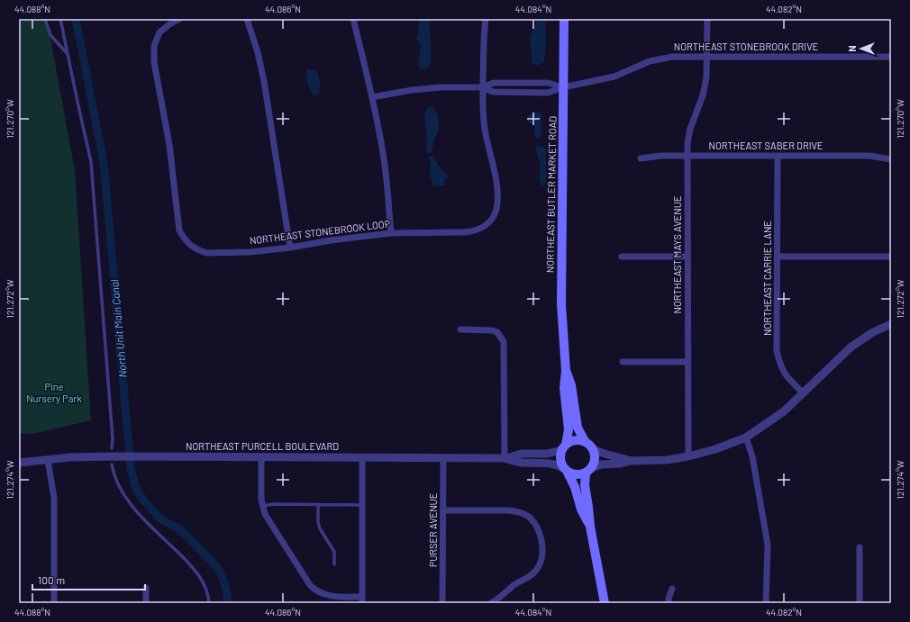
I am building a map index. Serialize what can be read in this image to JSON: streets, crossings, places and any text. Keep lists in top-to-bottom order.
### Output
{
  "streets": {
    "main road": ["NORTHEAST BUTLER MARKET ROAD"],
    "street": [
      "NORTHEAST STONEBROOK DRIVE",
      "NORTHEAST SABER DRIVE",
      "NORTHEAST STONEBROOK LOOP",
      "NORTHEAST MAYS AVENUE",
      "NORTHEAST CARRIE LANE",
      "NORTHEAST PURCELL BOULEVARD",
      "PURSER AVENUE"
    ]
  },
  "crossings": [
    ["NORTHEAST STONEBROOK DRIVE", "NORTHEAST BUTLER MARKET ROAD"],
    ["NORTHEAST STONEBROOK DRIVE", "NORTHEAST STONEBROOK LOOP"],
    ["NORTHEAST STONEBROOK DRIVE", "NORTHEAST MAYS AVENUE"],
    ["NORTHEAST SABER DRIVE", "NORTHEAST MAYS AVENUE"],
    ["NORTHEAST SABER DRIVE", "NORTHEAST CARRIE LANE"],
    ["NORTHEAST BUTLER MARKET ROAD", "NORTHEAST PURCELL BOULEVARD"],
    ["NORTHEAST PURCELL BOULEVARD", "PURSER AVENUE"]
  ],
  "water": ["North Unit Main Canal"],
  "parks": ["Pine Nursery Park"],
  "scale_bar": "100 m",
  "north": "left",
  "coordinates": [
    "44.088°N",
    "44.086°N",
    "44.084°N",
    "44.082°N",
    "121.270°W",
    "121.272°W",
    "121.274°W"
  ]
}
